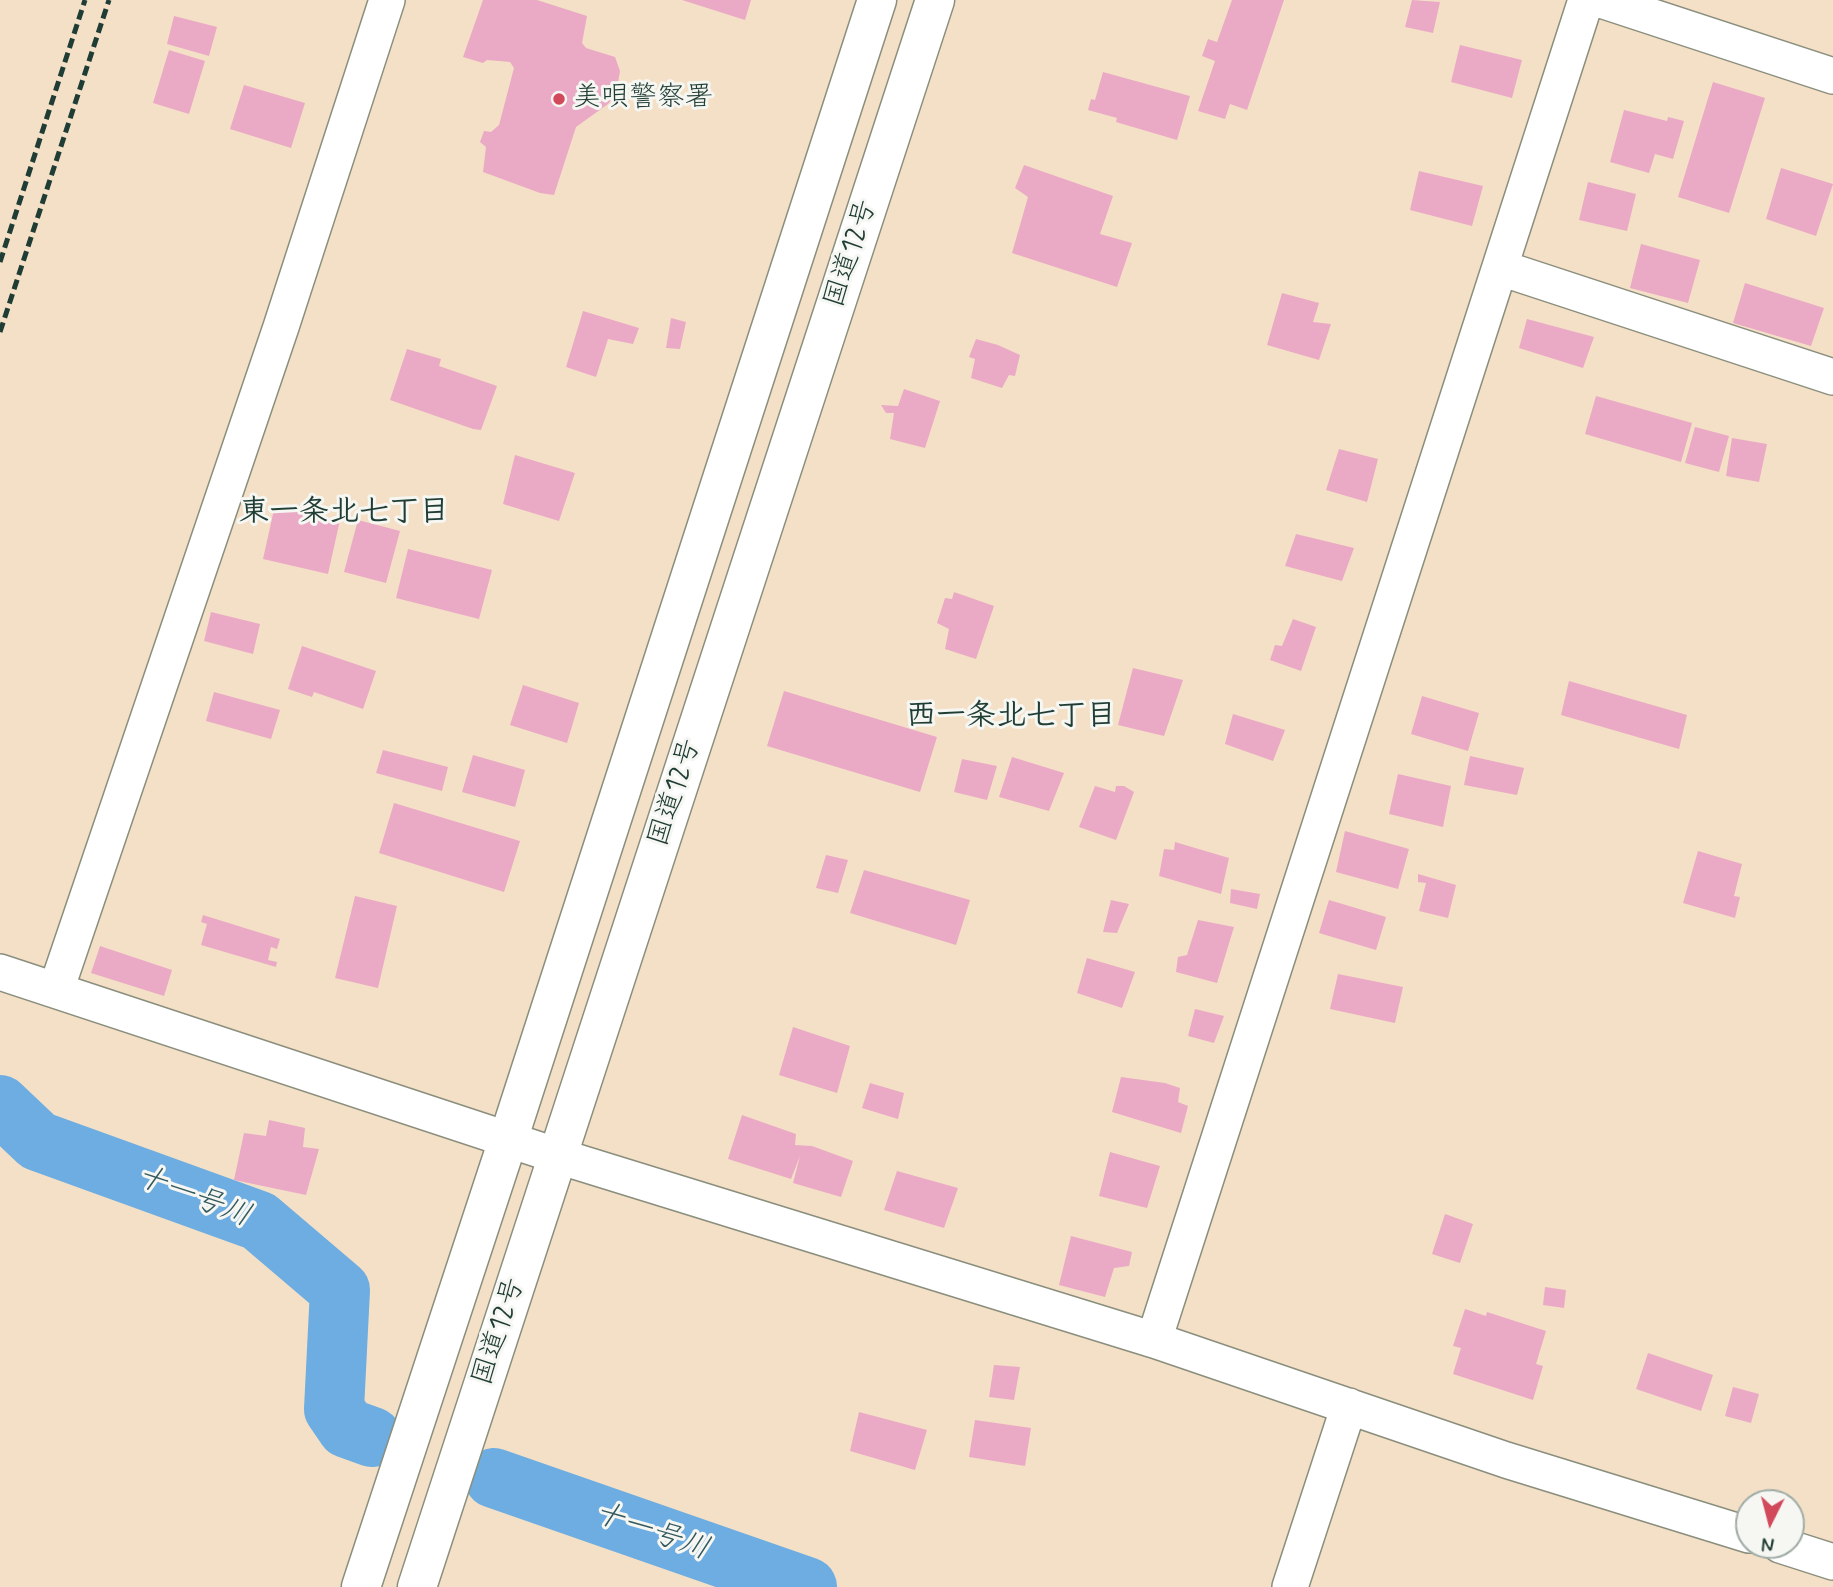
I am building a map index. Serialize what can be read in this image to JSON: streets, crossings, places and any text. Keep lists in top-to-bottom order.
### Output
{
  "streets": {
    "highway": ["国道12号"]
  },
  "districts": ["東一条北七丁目", "西一条北七丁目"],
  "water": ["十一号川"],
  "places": ["美唄警察署"],
  "north": "bottom"
}
